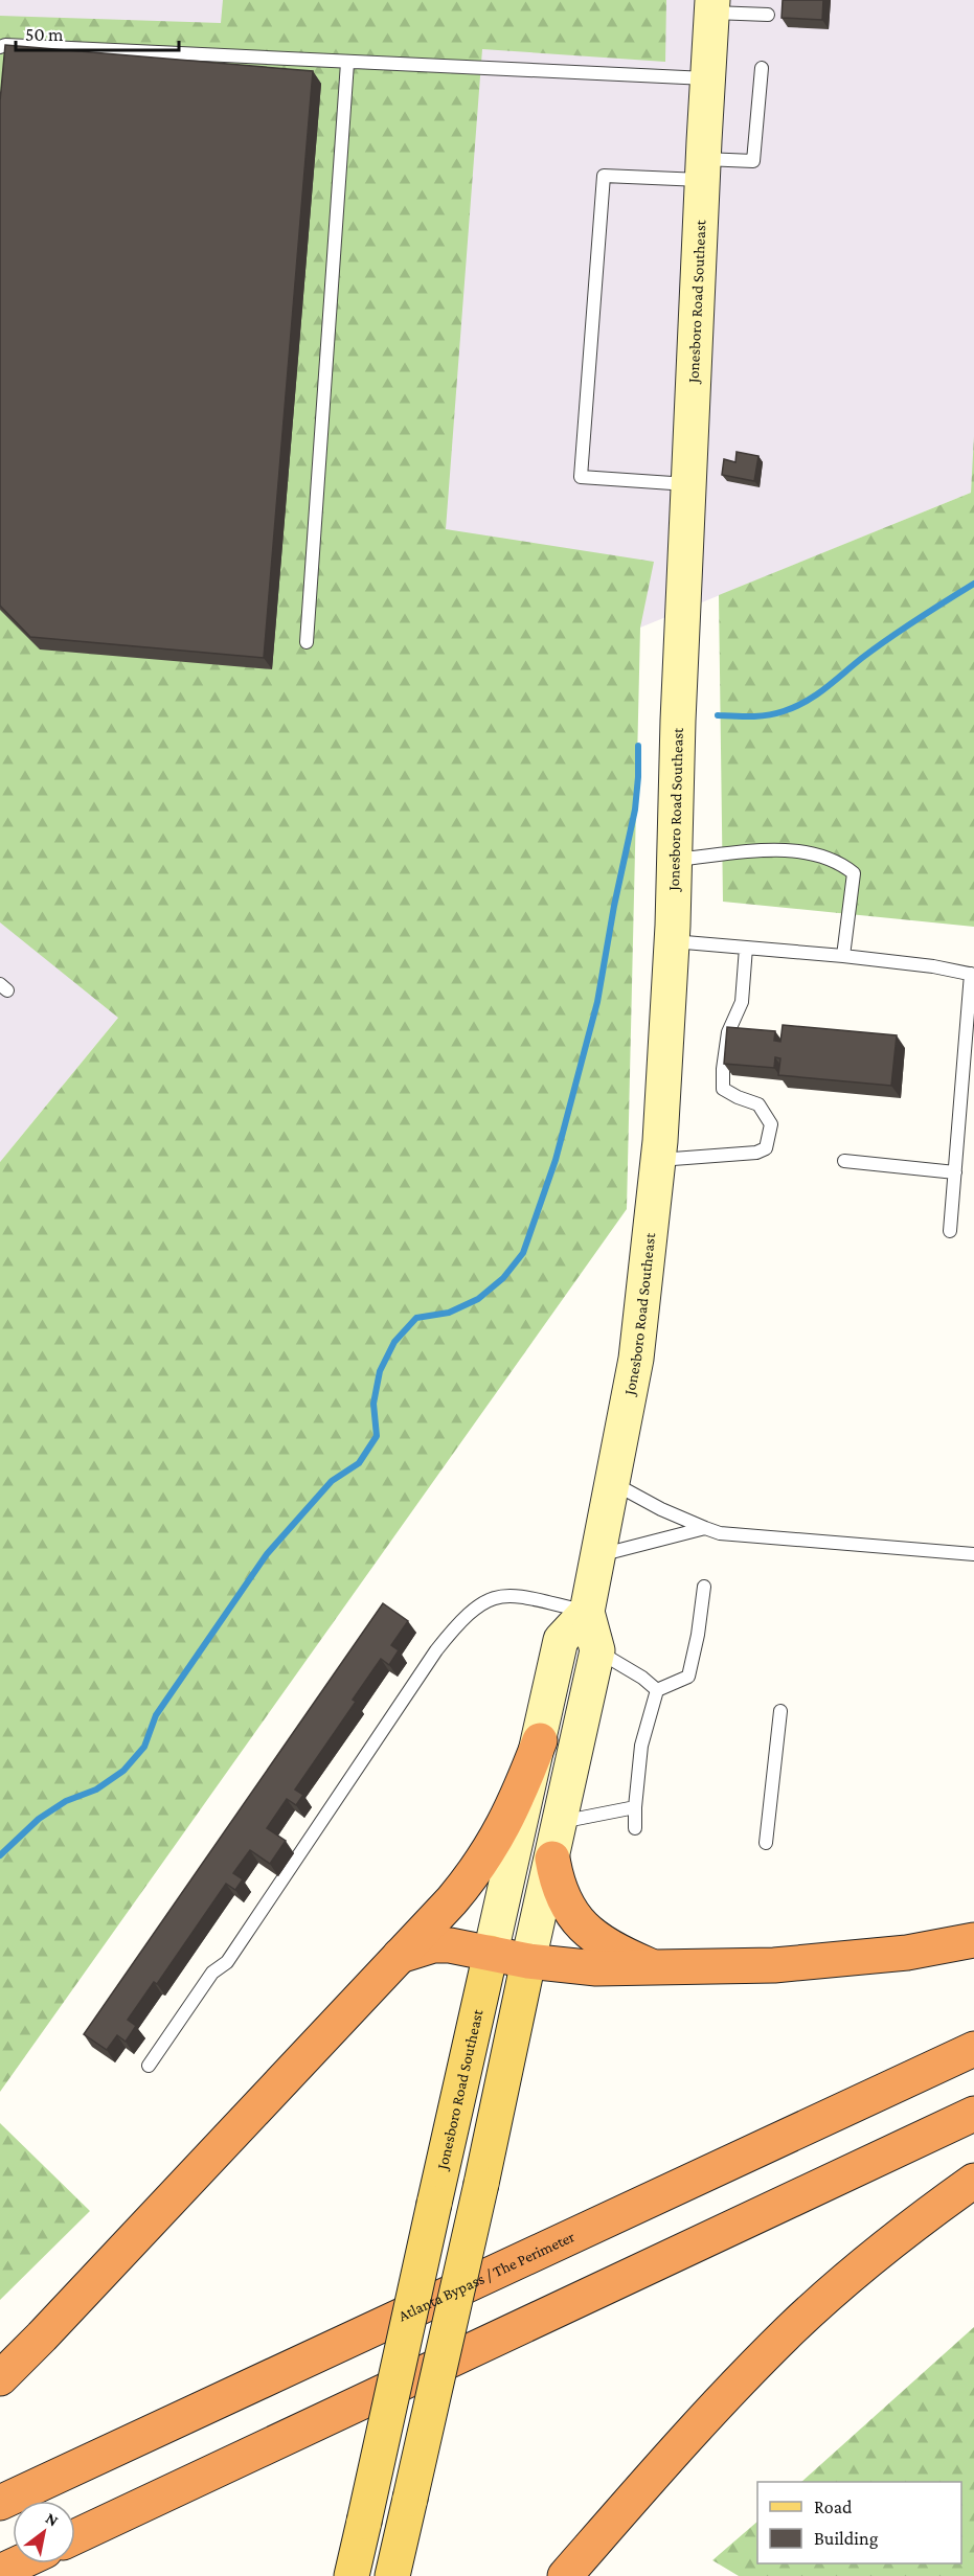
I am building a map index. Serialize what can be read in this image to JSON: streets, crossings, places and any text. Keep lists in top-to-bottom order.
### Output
{
  "streets": {
    "highway": ["Atlanta Bypass / The Perimeter"],
    "main road": ["Jonesboro Road Southeast"]
  },
  "legend": ["Road", "Building"],
  "scale_bar": "50 m",
  "north": "top right"
}
